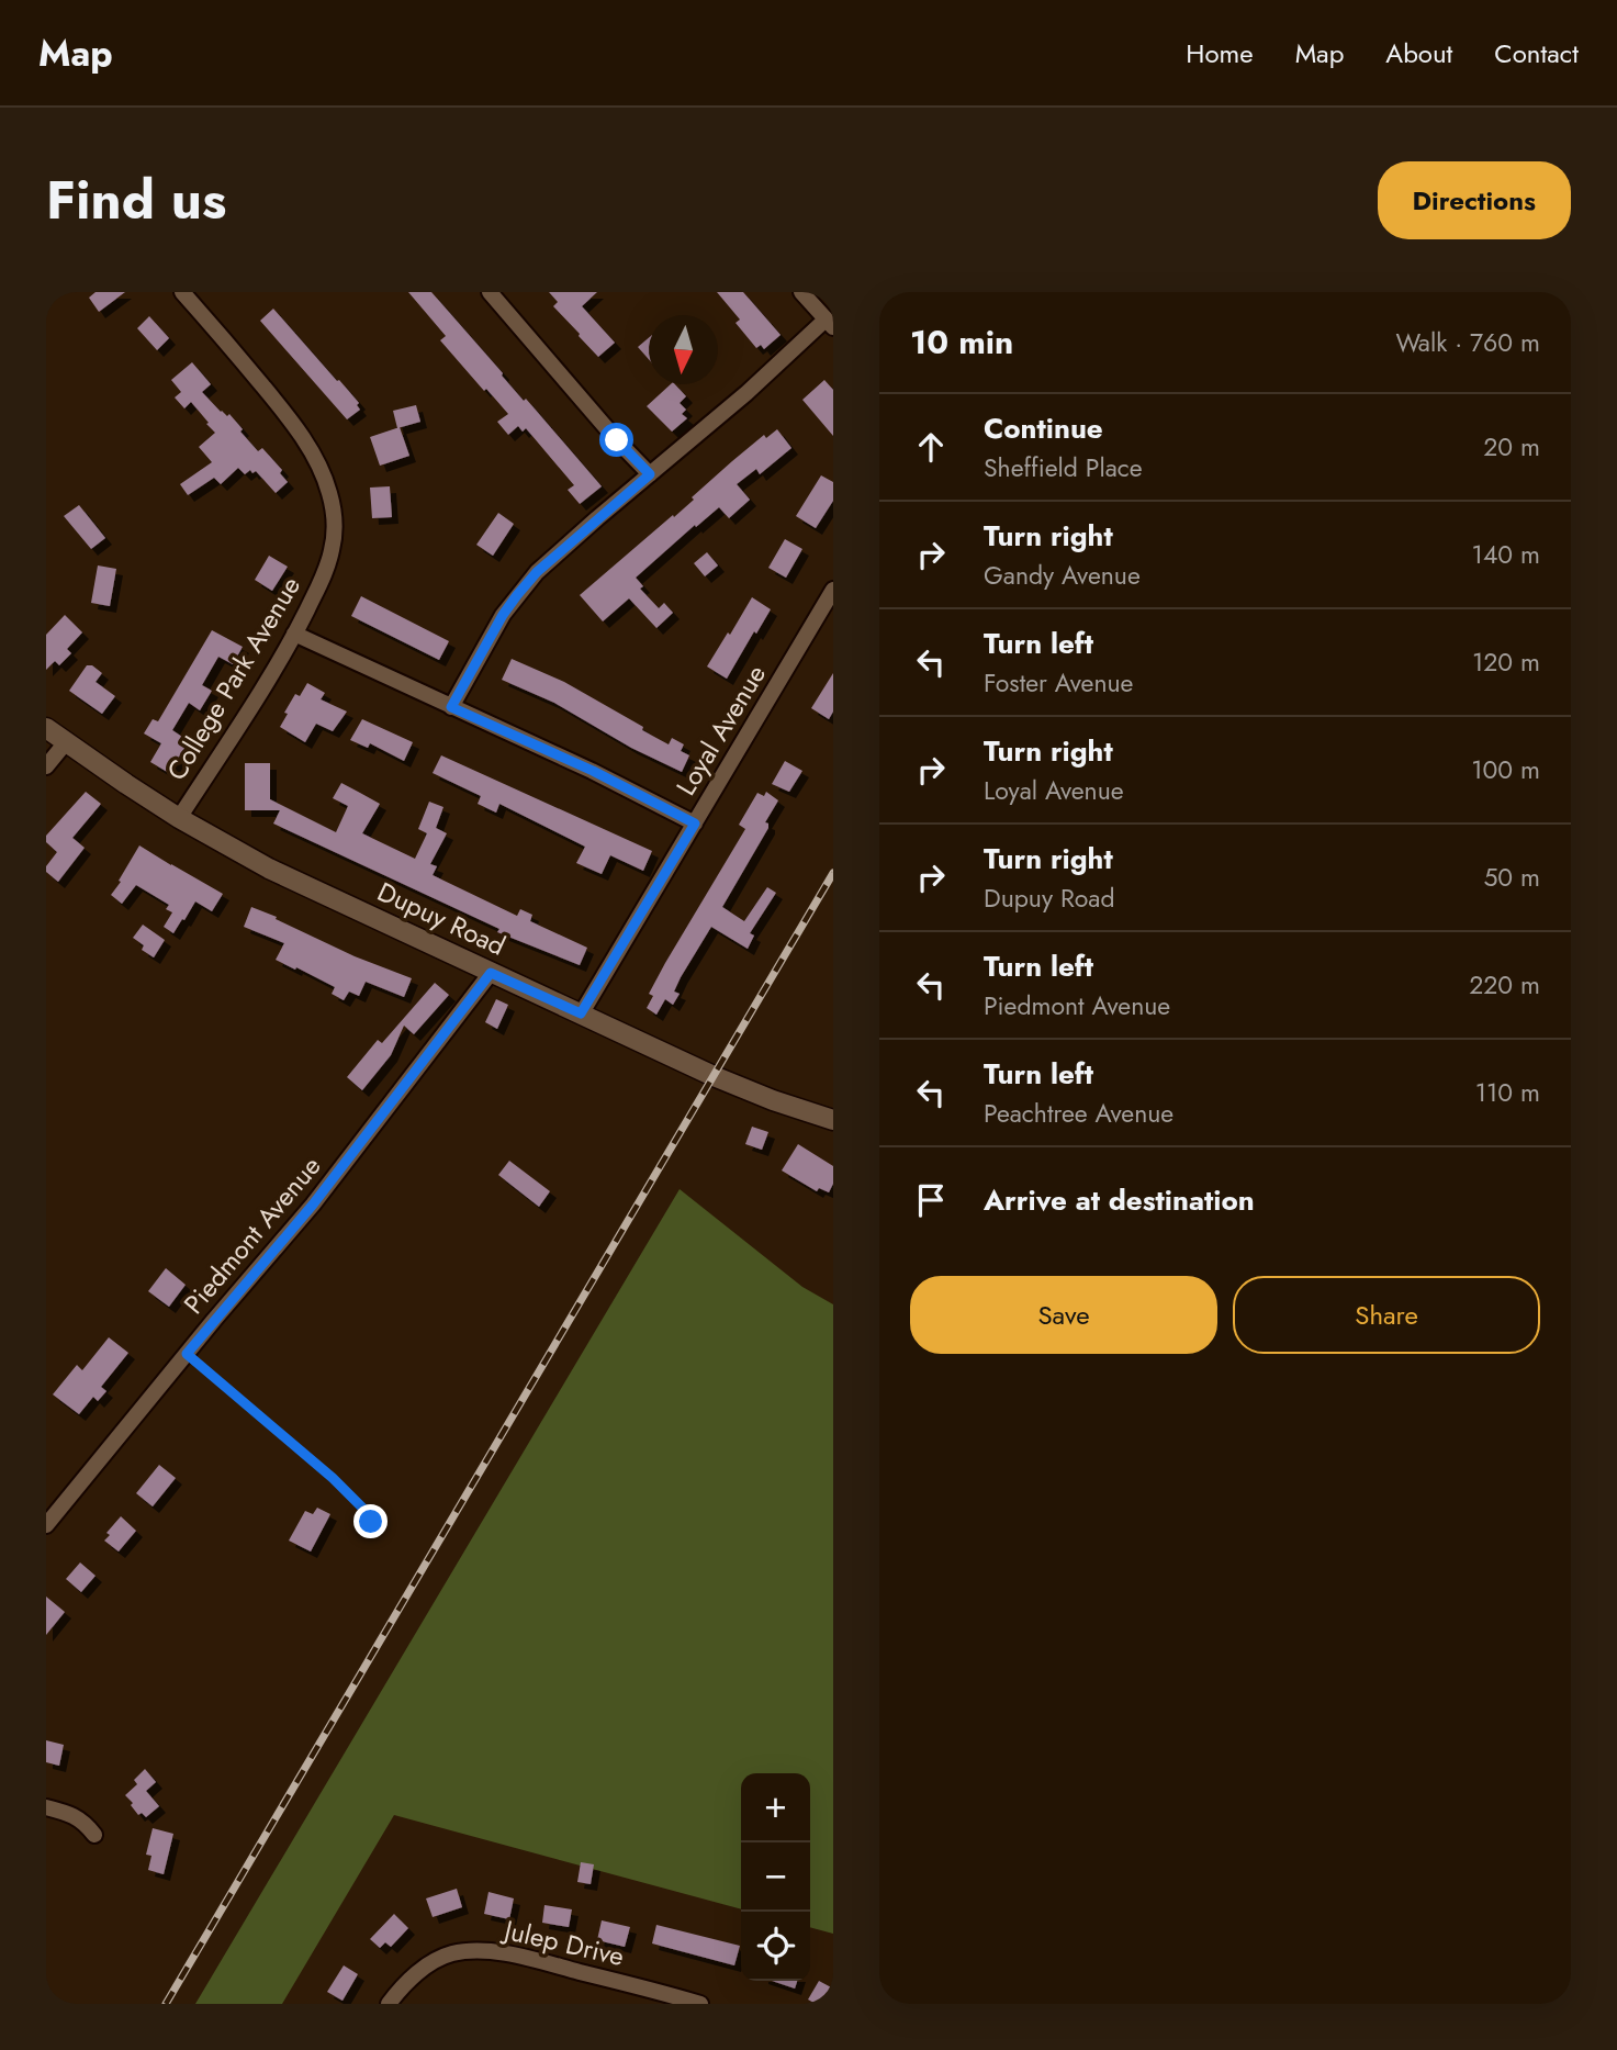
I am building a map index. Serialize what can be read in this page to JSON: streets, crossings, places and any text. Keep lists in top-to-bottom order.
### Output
{
  "streets": {
    "street": [
      "College Park Avenue",
      "Loyal Avenue",
      "Dupuy Road",
      "Piedmont Avenue",
      "Julep Drive"
    ]
  },
  "crossings": [
    ["College Park Avenue", "Dupuy Road"],
    ["Loyal Avenue", "Dupuy Road"],
    ["Dupuy Road", "Piedmont Avenue"]
  ],
  "north": "bottom",
  "page": {
    "header": "Map",
    "nav": [
      "Home",
      "Map",
      "About",
      "Contact"
    ],
    "title": "Find us",
    "buttons": [
      "Directions",
      ["Save", "Share"]
    ],
    "heading": ["10 min", "Walk · 760 m"],
    "list": [
      ["Continue", "Sheffield Place", "20 m"],
      ["Turn right", "Gandy Avenue", "140 m"],
      ["Turn left", "Foster Avenue", "120 m"],
      ["Turn right", "Loyal Avenue", "100 m"],
      ["Turn right", "Dupuy Road", "50 m"],
      ["Turn left", "Piedmont Avenue", "220 m"],
      ["Turn left", "Peachtree Avenue", "110 m"],
      "Arrive at destination"
    ],
    "map_buttons": ["+", "−"]
  }
}
